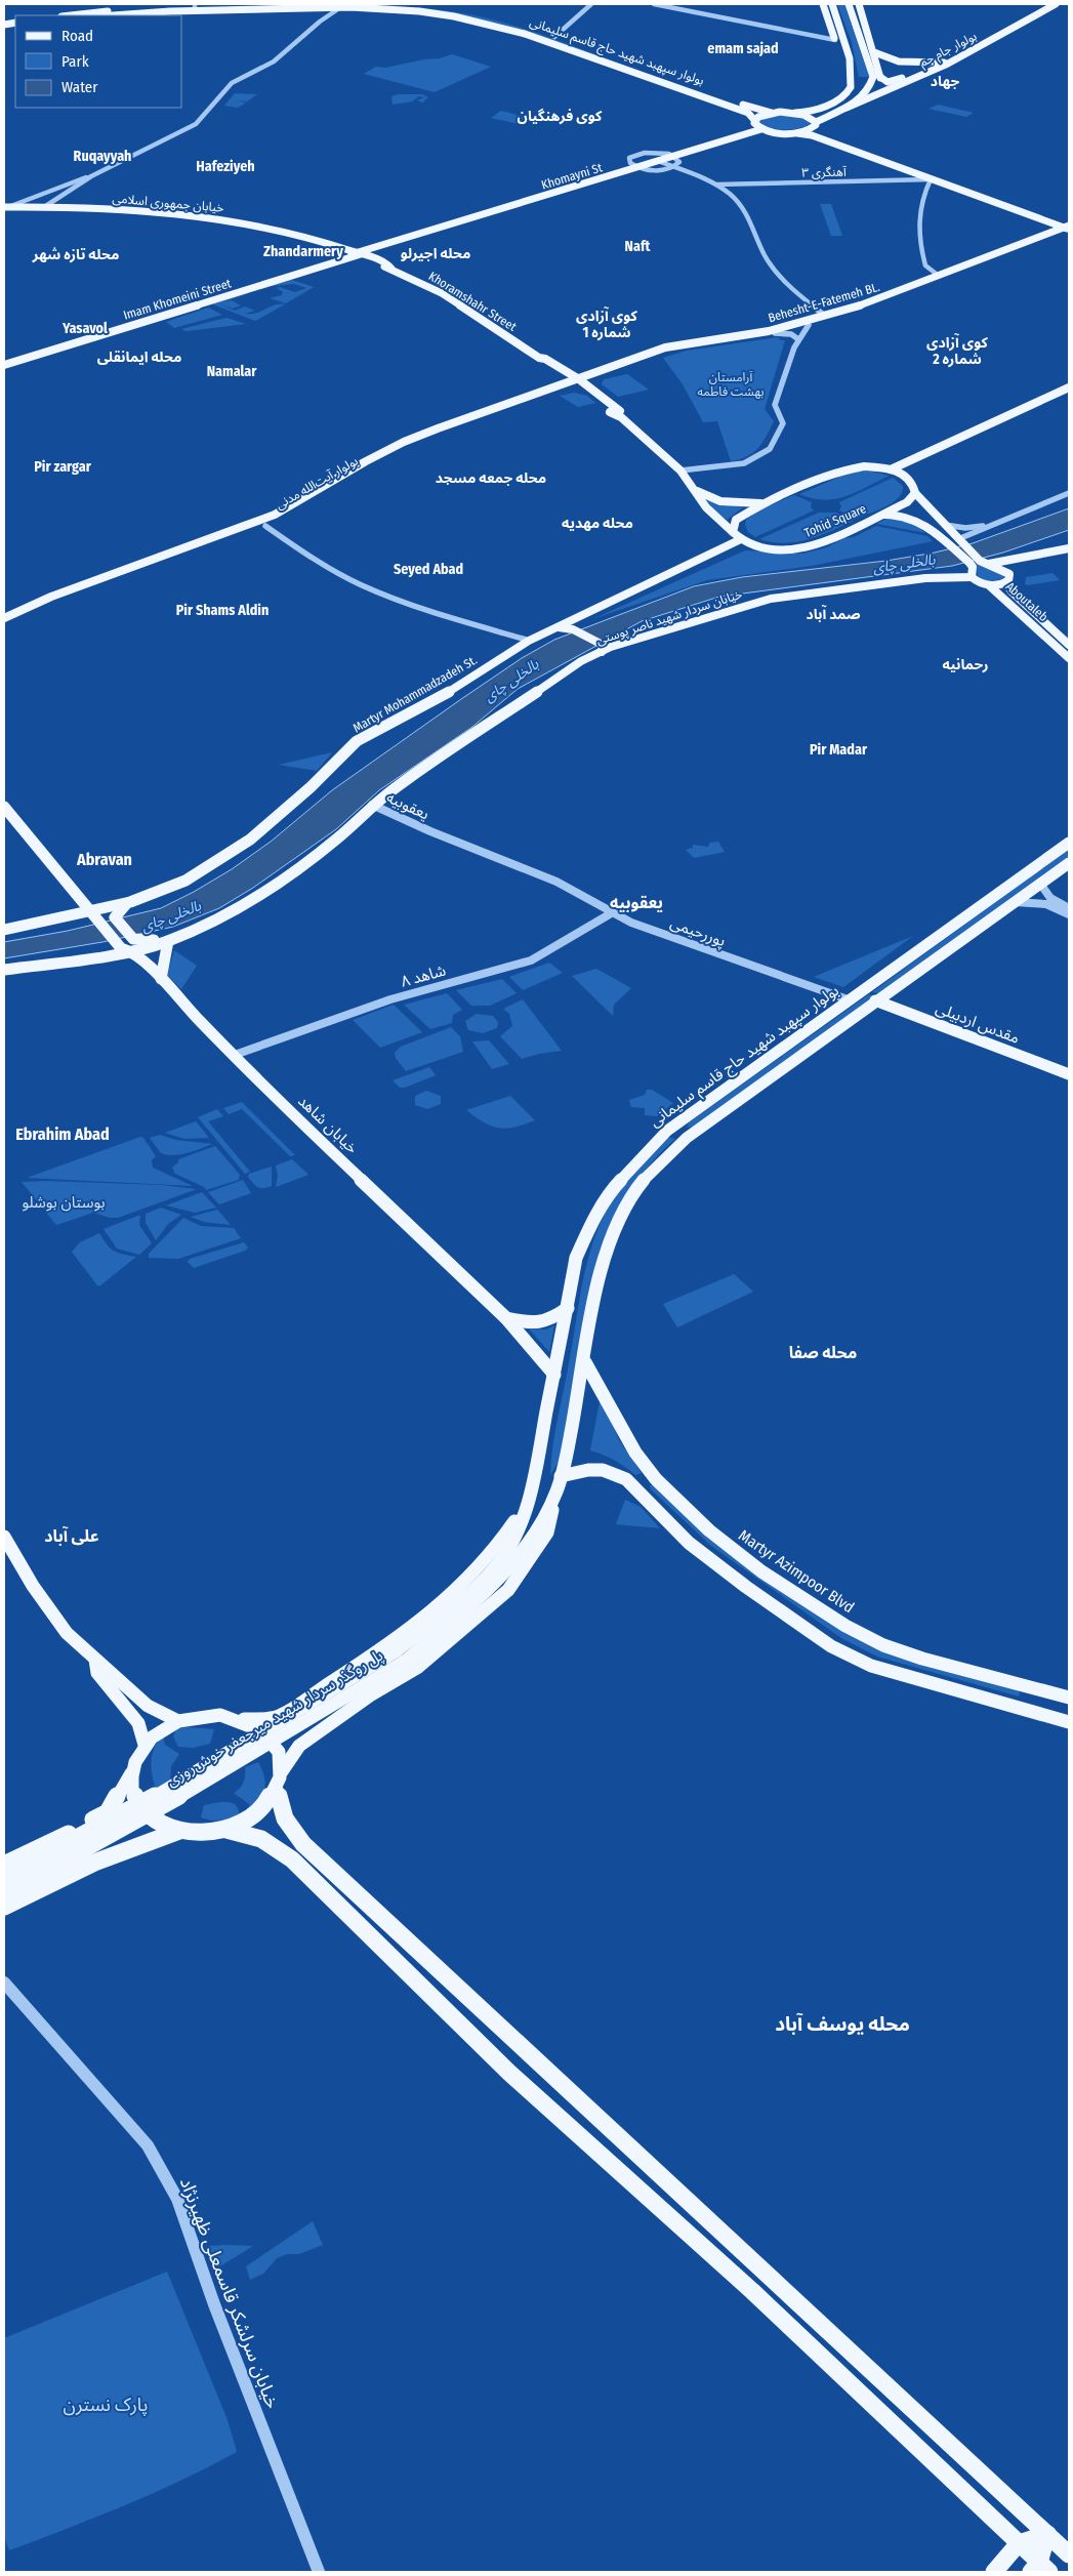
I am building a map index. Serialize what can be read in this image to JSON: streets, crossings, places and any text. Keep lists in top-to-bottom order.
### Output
{
  "streets": {
    "main road": [
      "بولوار جام جم",
      "بولوار سپهبد شهید حاج قاسم سلیمانی",
      "Khomayni St",
      "خیابان جمهوری اسلامی",
      "Imam Khomeini Street",
      "Khoramshahr Street",
      "Behesht-E-Fatemeh BL.",
      "بولوار آیت‌الله مدنی",
      "Tohid Square",
      "Aboutaleb",
      "خیابان سردار شهید ناصر پوستی",
      "Martyr Mohammadzadeh St.",
      "مقدس اردبیلی",
      "خیابان شاهد",
      "Martyr Azimpoor Blvd",
      "پل روگذر سردار شهید میرجعفر خوش‌روزی"
    ],
    "street": [
      "آهنگری ۳",
      "یعقوبیه",
      "پوررحیمی",
      "شاهد ۸",
      "خیابان سرلشکر قاسمعلی ظهیرنژاد"
    ]
  },
  "crossings": [
    ["بولوار سپهبد شهید حاج قاسم سلیمانی", "Khomayni St"],
    ["بولوار سپهبد شهید حاج قاسم سلیمانی", "پوررحیمی"],
    ["بولوار سپهبد شهید حاج قاسم سلیمانی", "خیابان شاهد"],
    ["بولوار سپهبد شهید حاج قاسم سلیمانی", "پل روگذر سردار شهید میرجعفر خوش‌روزی"],
    ["Khomayni St", "خیابان جمهوری اسلامی"],
    ["Khomayni St", "Imam Khomeini Street"],
    ["Khomayni St", "Khoramshahr Street"],
    ["خیابان جمهوری اسلامی", "Imam Khomeini Street"],
    ["خیابان جمهوری اسلامی", "Khoramshahr Street"],
    ["Imam Khomeini Street", "Khoramshahr Street"],
    ["Khoramshahr Street", "Behesht-E-Fatemeh BL."],
    ["Khoramshahr Street", "بولوار آیت‌الله مدنی"],
    ["Behesht-E-Fatemeh BL.", "بولوار آیت‌الله مدنی"],
    ["Tohid Square", "Martyr Mohammadzadeh St."],
    ["خیابان سردار شهید ناصر پوستی", "یعقوبیه"],
    ["خیابان سردار شهید ناصر پوستی", "خیابان شاهد"],
    ["یعقوبیه", "پوررحیمی"],
    ["پوررحیمی", "شاهد ۸"],
    ["شاهد ۸", "خیابان شاهد"]
  ],
  "districts": [
    "emam sajad",
    "جهاد",
    "کوی فرهنگیان",
    "Ruqayyah",
    "Hafeziyeh",
    "Naft",
    "Zhandarmery",
    "محله اجیرلو",
    "محله تازه شهر",
    "کوی آزادی شماره 1",
    "Yasavol",
    "کوی آزادی شماره 2",
    "محله ایمانقلی",
    "Namalar",
    "Pir zargar",
    "محله جمعه مسجد",
    "محله مهدیه",
    "Seyed Abad",
    "Pir Shams Aldin",
    "صمد آباد",
    "رحمانیه",
    "Pir Madar",
    "Abravan",
    "یعقوبیه",
    "Ebrahim Abad",
    "محله صفا",
    "علی آباد",
    "محله یوسف آباد"
  ],
  "water": ["بالخلی چای"],
  "parks": ["آرامستان بهشت فاطمه", "بوستان بوشلو", "پارک نسترن"],
  "legend": ["Road", "Park", "Water"]
}
